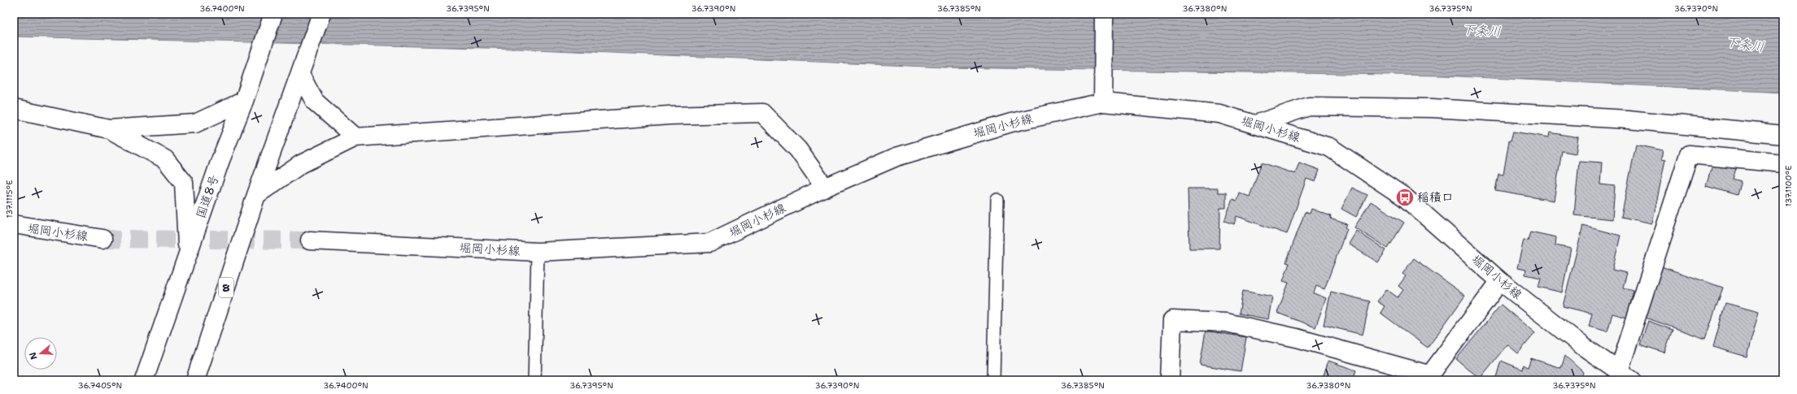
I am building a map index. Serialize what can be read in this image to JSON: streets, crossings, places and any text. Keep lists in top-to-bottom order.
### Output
{
  "streets": {
    "main road": ["堀岡小杉線", "国道8号", "8"]
  },
  "water": ["下条川"],
  "places": {
    "bus stop": ["稲積口"]
  },
  "north": "left",
  "coordinates": [
    "36.7400°N",
    "36.7395°N",
    "36.7390°N",
    "36.7385°N",
    "36.7380°N",
    "36.7375°N",
    "36.7370°N",
    "137.1100°E",
    "137.1115°E",
    "36.7405°N"
  ]
}
